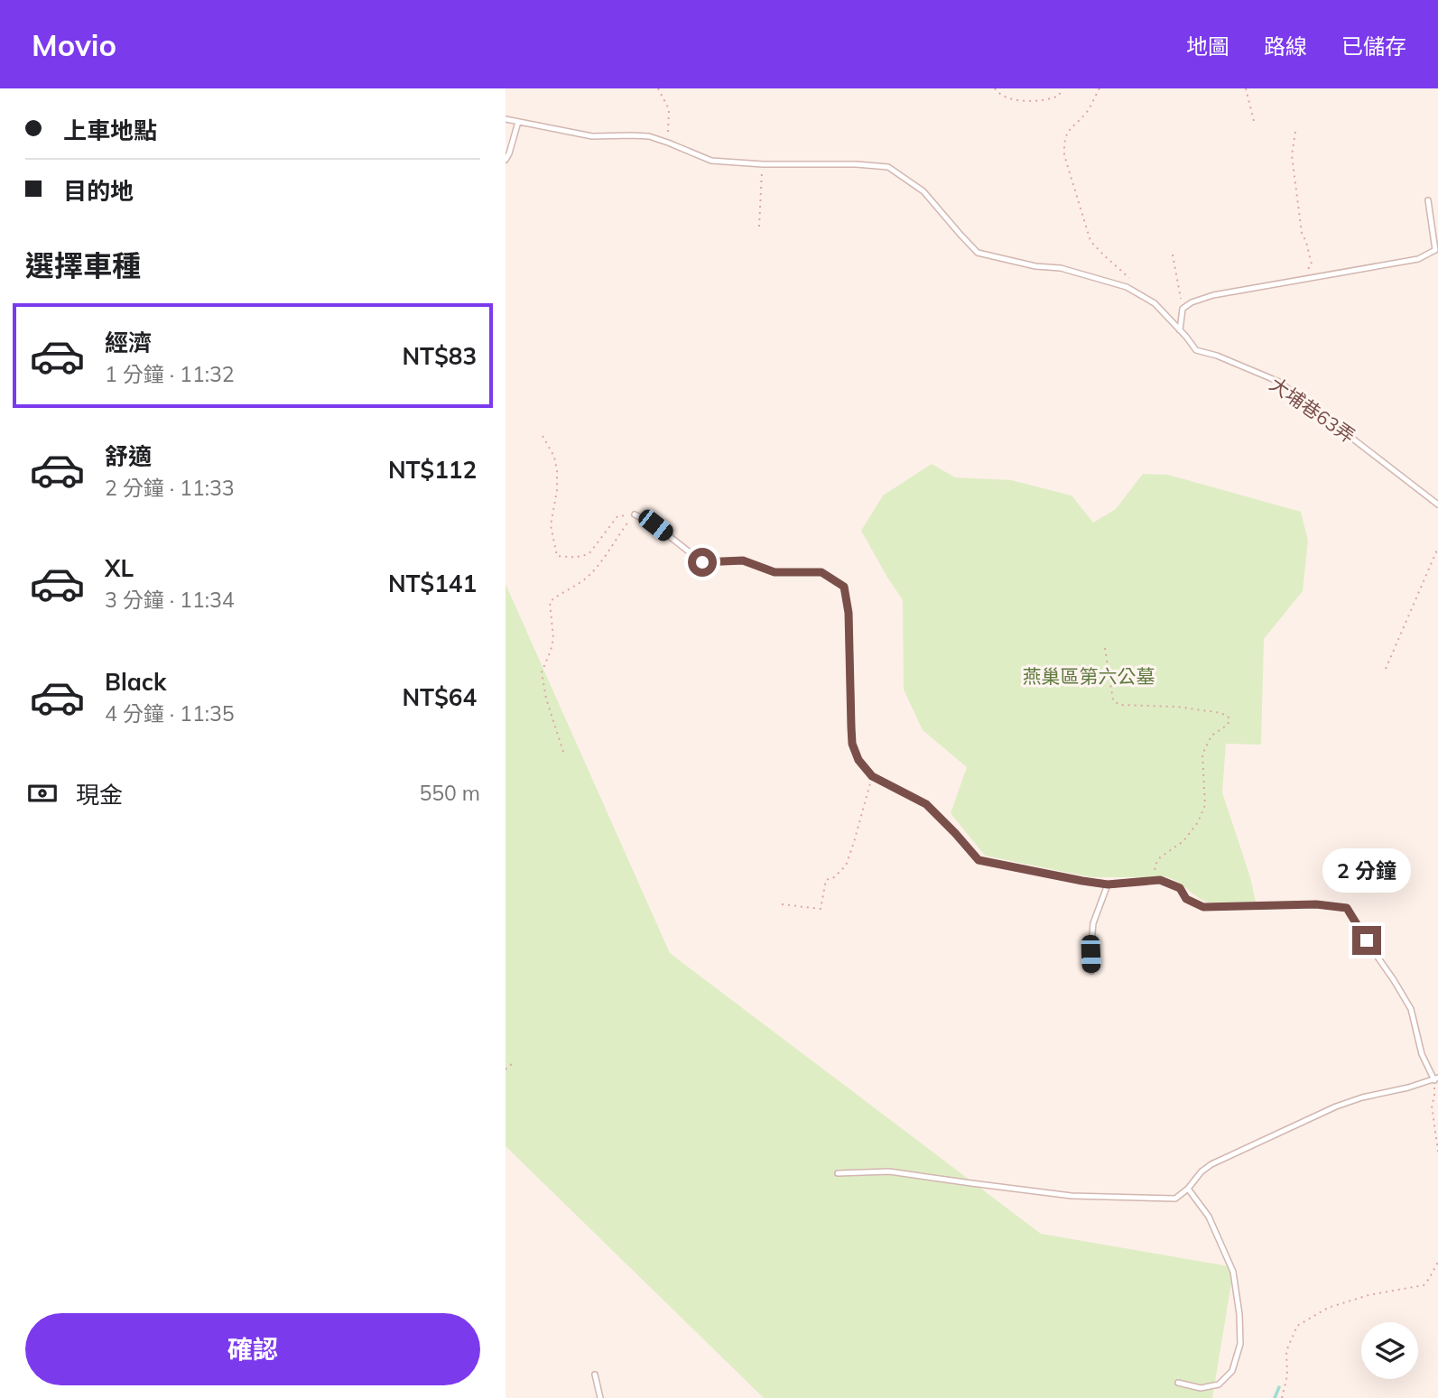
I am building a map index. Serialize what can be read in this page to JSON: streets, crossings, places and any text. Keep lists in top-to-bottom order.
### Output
{
  "streets": {
    "lane": ["大埔巷63弄"]
  },
  "parks": ["燕巢區第六公墓"],
  "page": {
    "header": "Movio",
    "nav": ["地圖", "路線", "已儲存"],
    "banner": ["上車地點", "目的地"],
    "heading": "選擇車種",
    "list": [
      {
        "name": "經濟",
        "note": "1 分鐘 · 11:32",
        "value": "NT$83"
      },
      {
        "name": "舒適",
        "note": "2 分鐘 · 11:33",
        "value": "NT$112"
      },
      {
        "name": "XL",
        "note": "3 分鐘 · 11:34",
        "value": "NT$141"
      },
      {
        "name": "Black",
        "note": "4 分鐘 · 11:35",
        "value": "NT$64"
      }
    ],
    "pay": ["現金", "550 m"],
    "bubble": "2 分鐘",
    "buttons": "確認"
  }
}
